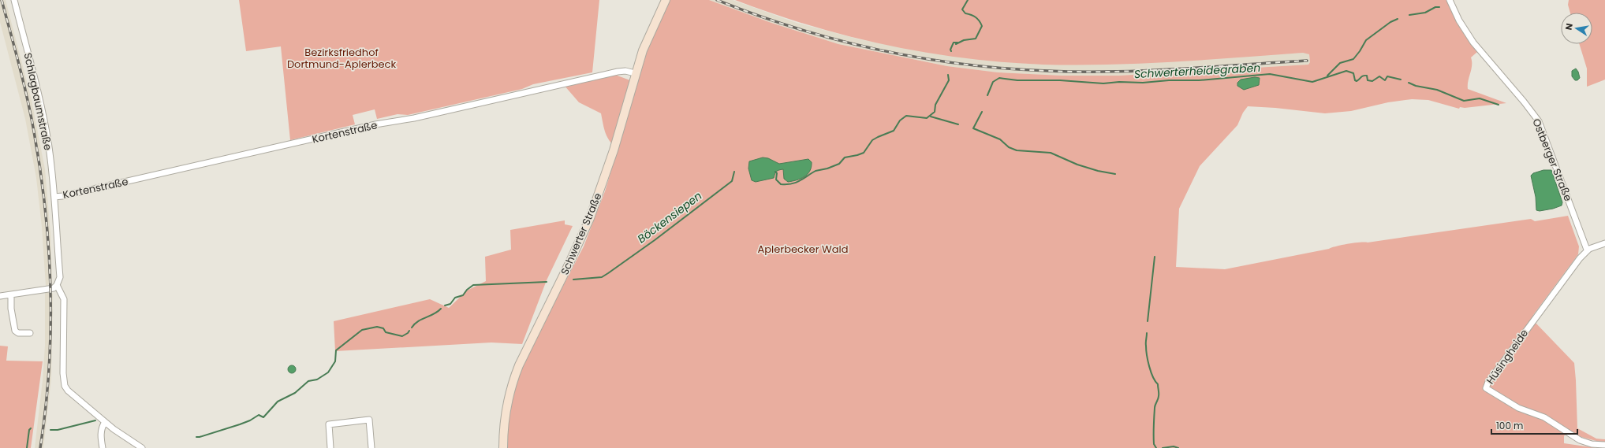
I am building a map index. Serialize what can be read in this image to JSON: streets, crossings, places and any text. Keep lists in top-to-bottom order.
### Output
{
  "streets": {
    "street": [
      "Schlagbaumstraße",
      "Kortenstraße",
      "Ostberger Straße",
      "Schwerter Straße",
      "Hüsingheide"
    ]
  },
  "crossings": [
    ["Schlagbaumstraße", "Kortenstraße"],
    ["Kortenstraße", "Schwerter Straße"],
    ["Ostberger Straße", "Hüsingheide"]
  ],
  "water": ["Schwerterheidegraben", "Böckensiepen"],
  "parks": ["Bezirksfriedhof Dortmund-Aplerbeck", "Aplerbecker Wald"],
  "scale_bar": "100 m",
  "north": "left"
}
